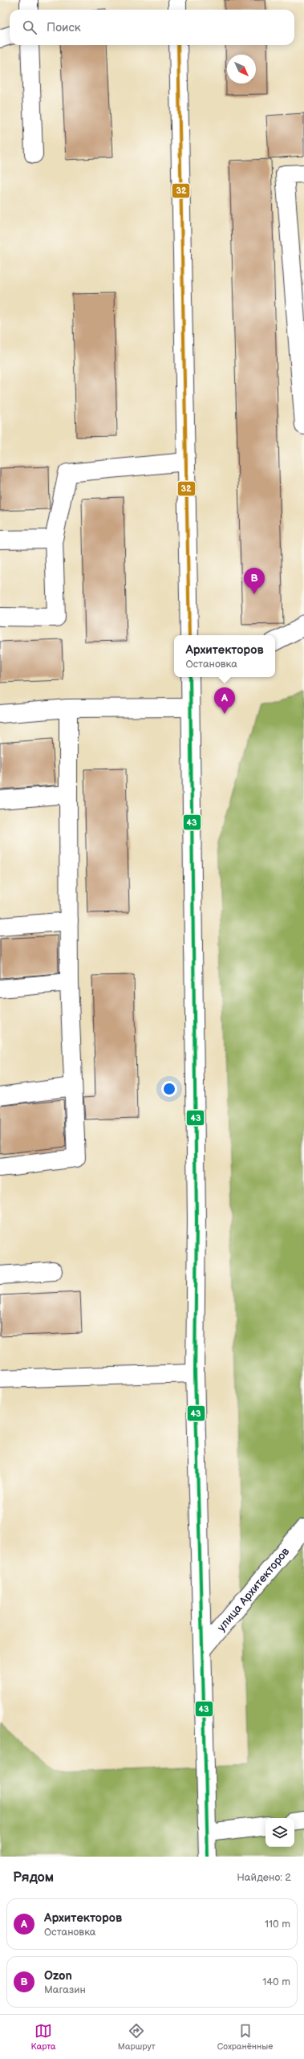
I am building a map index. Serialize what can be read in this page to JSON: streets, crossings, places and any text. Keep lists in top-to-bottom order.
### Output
{
  "streets": {
    "street": ["улица Архитекторов"]
  },
  "lines": ["transit line 32", "transit line 43"],
  "north": "bottom right",
  "page": {
    "search": "Поиск",
    "pins": ["B", "A"],
    "popup": ["Архитекторов", "Остановка"],
    "heading": ["Рядом", "Найдено: 2"],
    "list": [
      {
        "mark": "A",
        "name": "Архитекторов",
        "note": "Остановка",
        "value": "110 m"
      },
      {
        "mark": "B",
        "name": "Ozon",
        "note": "Магазин",
        "value": "140 m"
      }
    ],
    "nav": ["Карта", "Маршрут", "Сохранённые"]
  }
}
